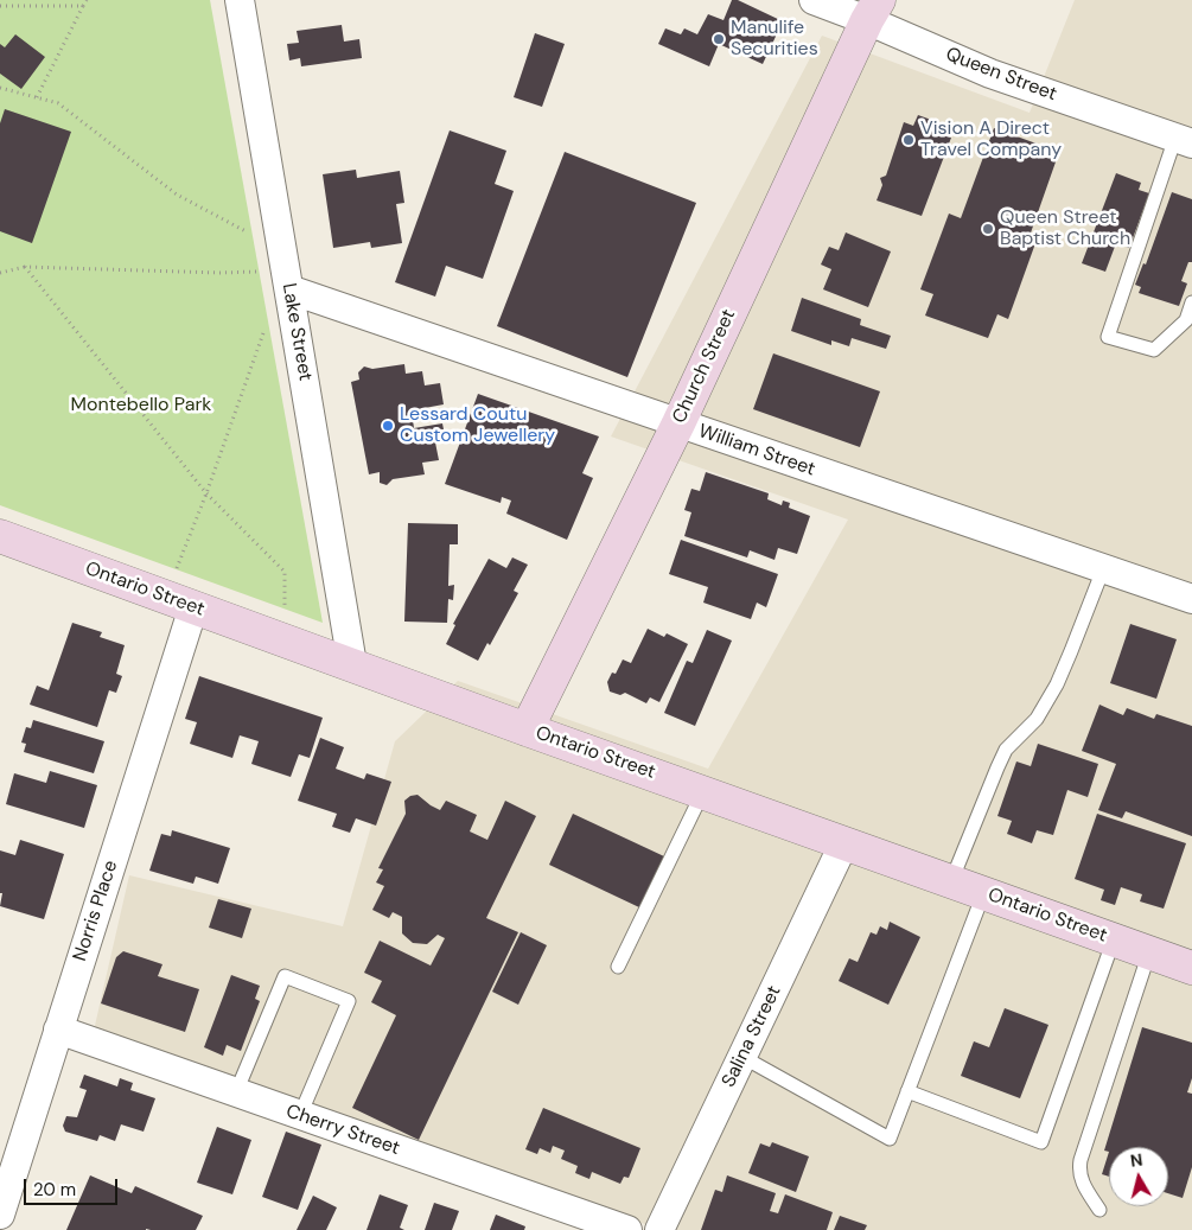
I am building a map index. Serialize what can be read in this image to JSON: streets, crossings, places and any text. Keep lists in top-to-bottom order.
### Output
{
  "streets": {
    "main road": ["Church Street", "Ontario Street"],
    "street": [
      "Queen Street",
      "Lake Street",
      "William Street",
      "Norris Place",
      "Salina Street",
      "Cherry Street"
    ]
  },
  "crossings": [
    ["Queen Street", "Church Street"],
    ["Lake Street", "William Street"],
    ["Lake Street", "Ontario Street"],
    ["Church Street", "William Street"],
    ["Church Street", "Ontario Street"],
    ["Ontario Street", "Norris Place"],
    ["Ontario Street", "Salina Street"],
    ["Norris Place", "Cherry Street"]
  ],
  "parks": ["Montebello Park"],
  "places": [
    "Manulife Securities",
    "Vision A Direct Travel Company",
    "Queen Street Baptist Church",
    "Lessard Coutu Custom Jewellery"
  ],
  "scale_bar": "20 m",
  "north": "top"
}
